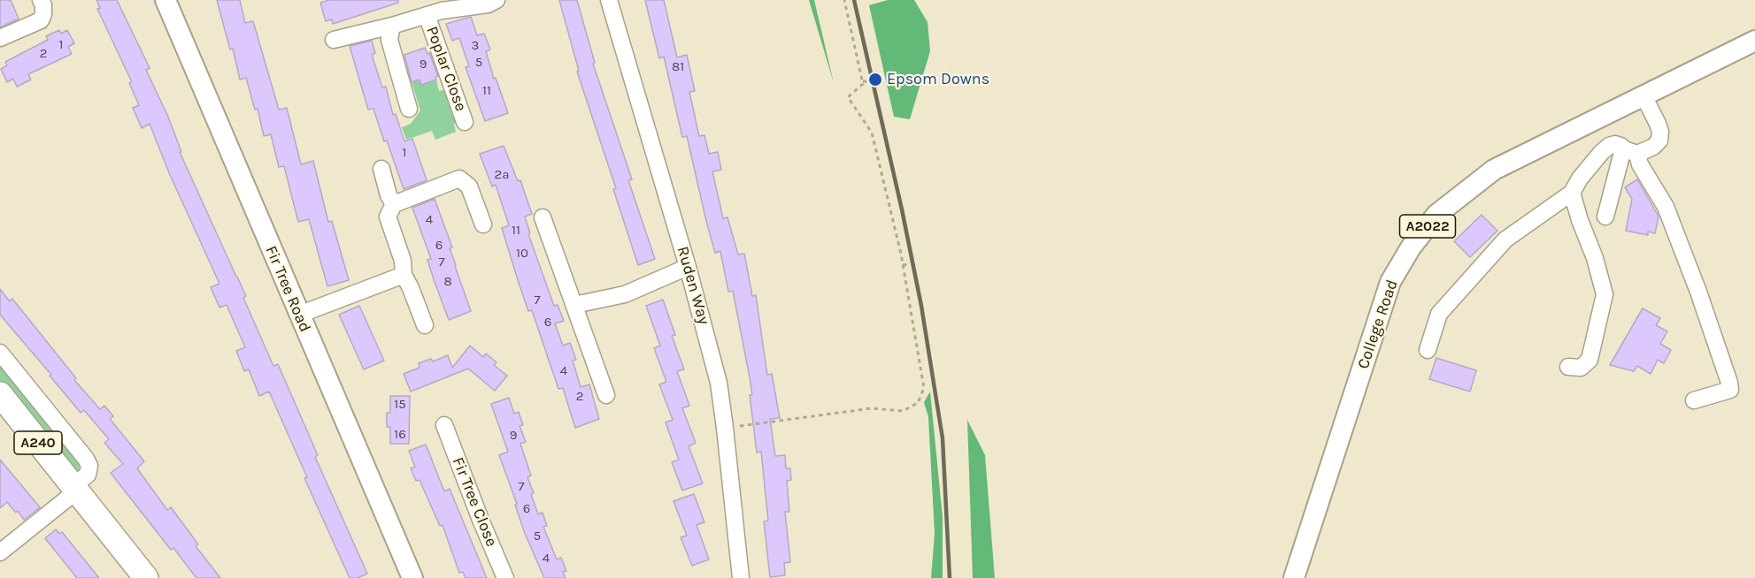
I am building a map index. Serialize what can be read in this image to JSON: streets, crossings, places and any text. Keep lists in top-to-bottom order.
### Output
{
  "streets": {
    "highway": ["A240"],
    "main road": ["A2022", "Fir Tree Road", "College Road"],
    "street": ["Poplar Close", "Ruden Way", "Fir Tree Close"]
  },
  "places": ["Epsom Downs"],
  "house_numbers": [
    "1",
    "3",
    "2",
    "5",
    "9",
    "81",
    "11",
    "1",
    "2a",
    "4",
    "11",
    "6",
    "10",
    "7",
    "8",
    "7",
    "6",
    "4",
    "2",
    "15",
    "16",
    "9",
    "7",
    "6",
    "5",
    "4"
  ]
}
